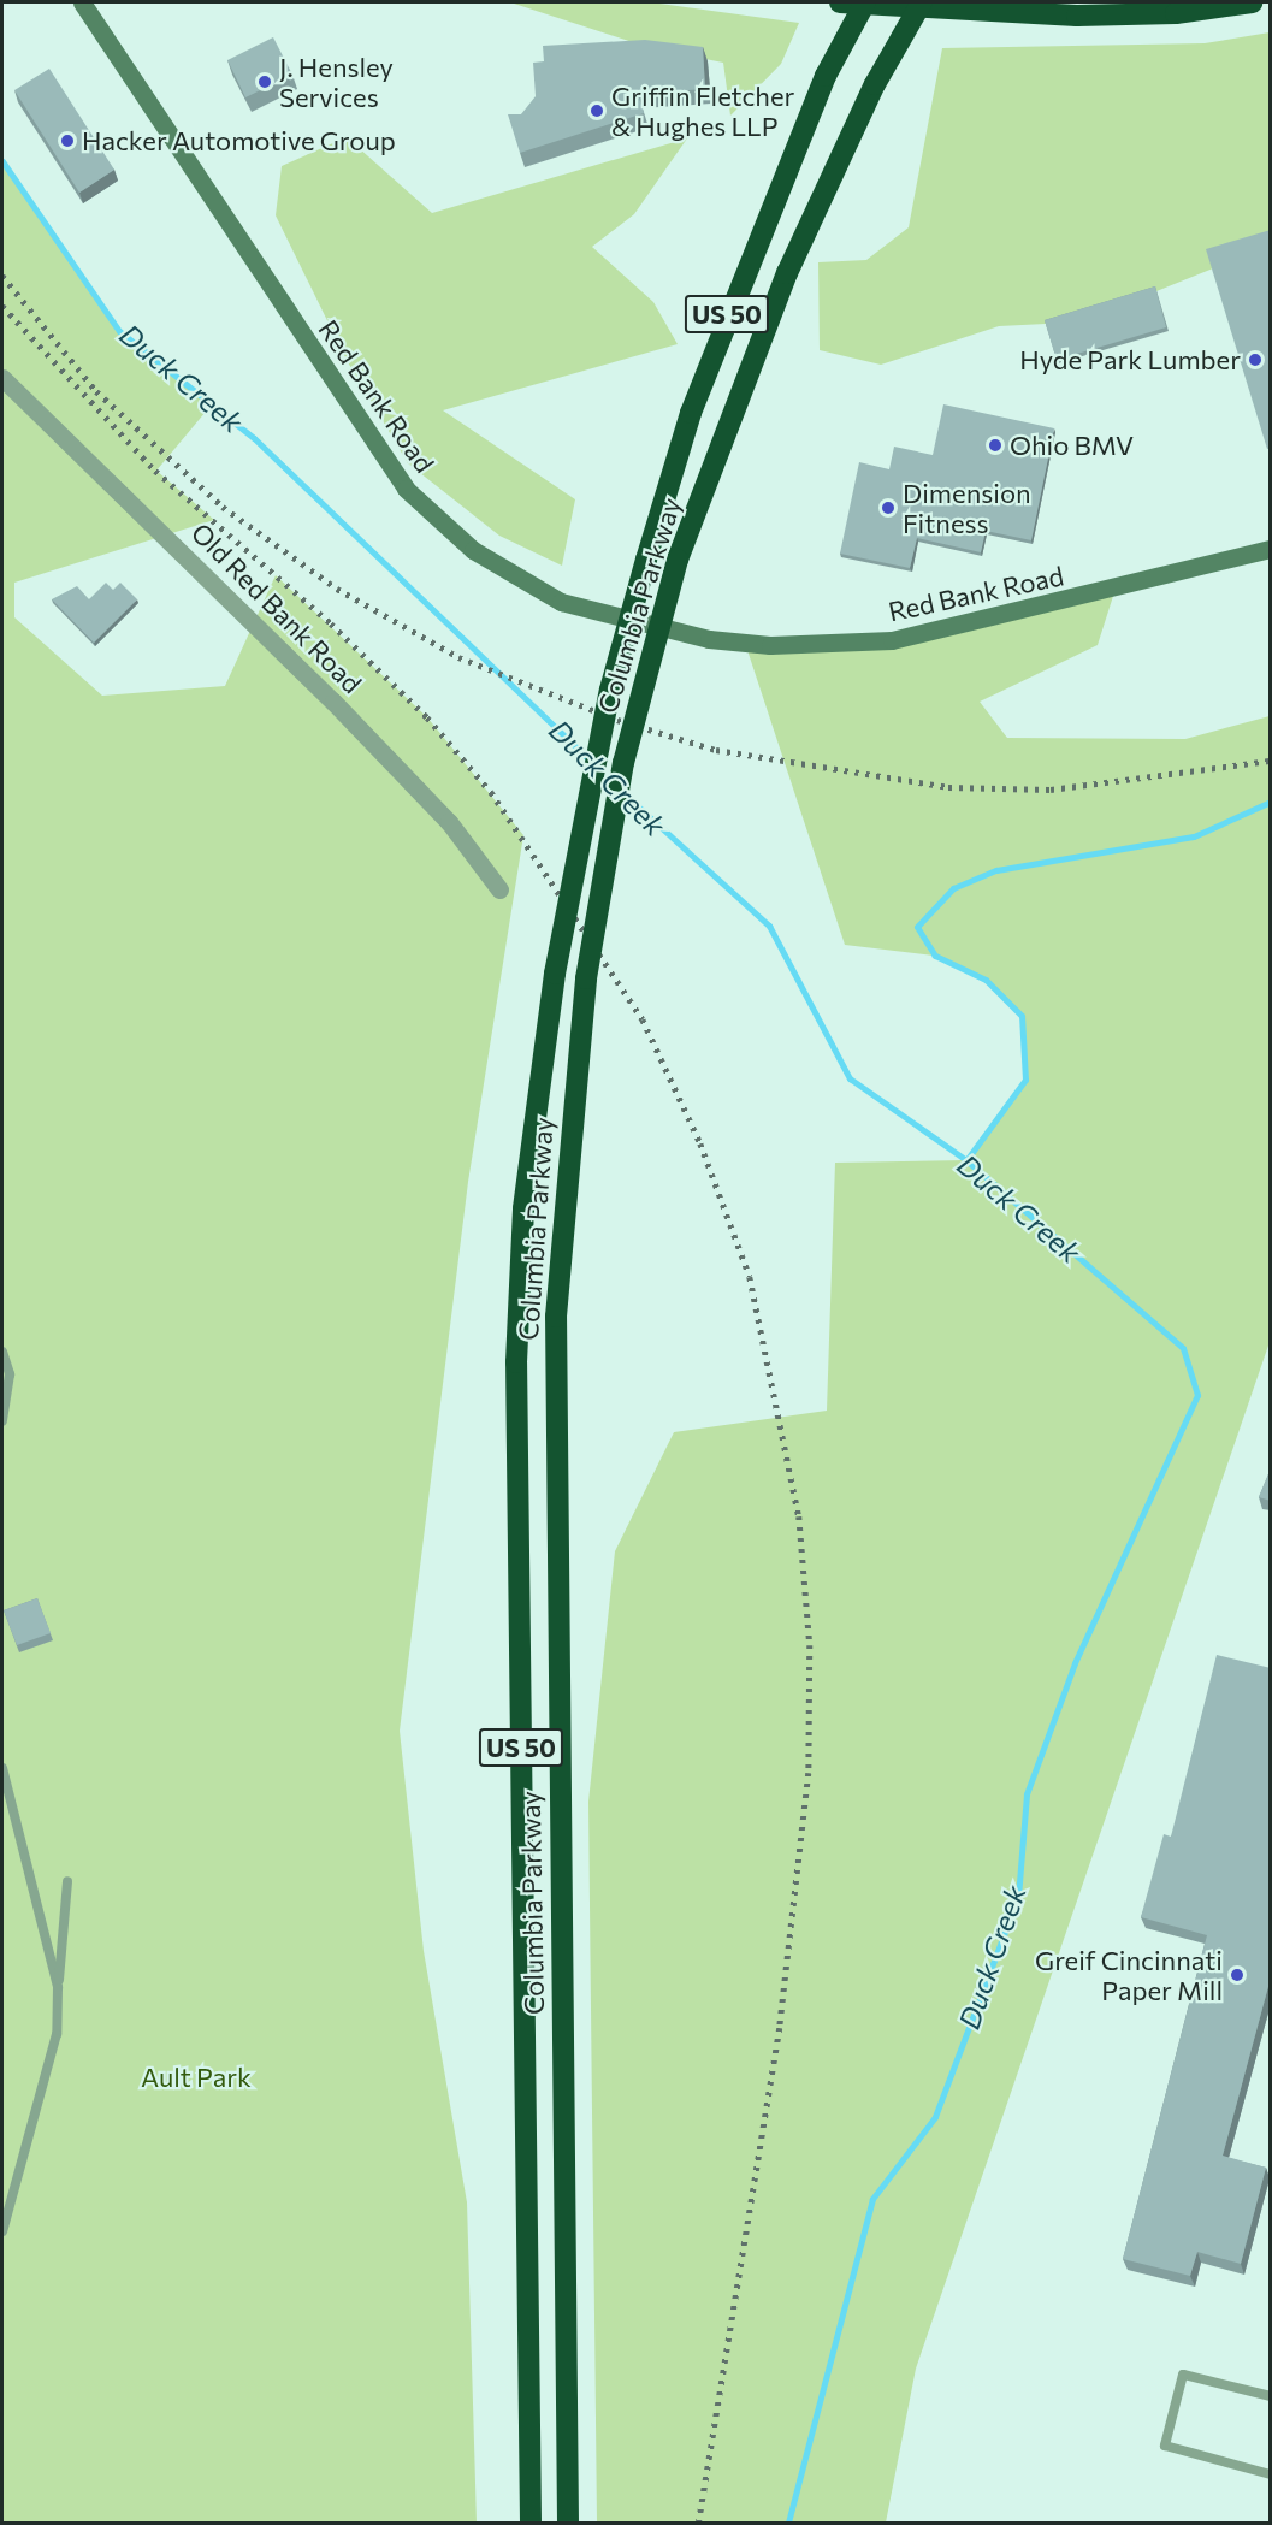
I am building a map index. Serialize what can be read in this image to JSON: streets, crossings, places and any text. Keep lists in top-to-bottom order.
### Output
{
  "streets": {
    "highway": ["US 50", "Columbia Parkway"],
    "street": ["Red Bank Road", "Old Red Bank Road"]
  },
  "water": ["Duck Creek"],
  "parks": ["Ault Park"],
  "places": [
    "J. Hensley Services",
    "Griffin Fletcher & Hughes LLP",
    "Hacker Automotive Group",
    "Hyde Park Lumber",
    "Ohio BMV",
    "Dimension Fitness",
    "Greif Cincinnati Paper Mill"
  ]
}
